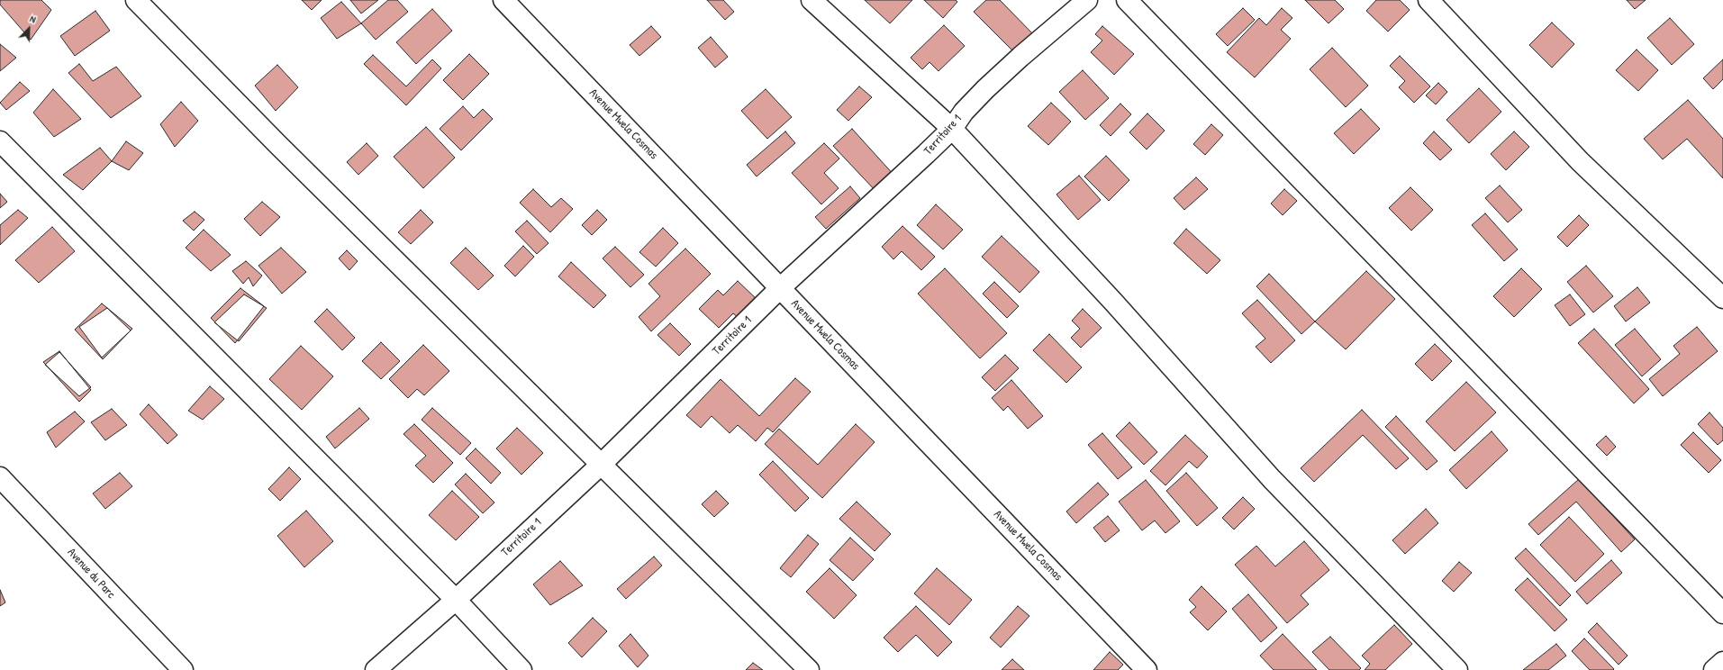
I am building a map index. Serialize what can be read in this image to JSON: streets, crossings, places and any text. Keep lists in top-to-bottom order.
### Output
{
  "streets": {
    "street": ["Avenue Mwela Cosmas", "Territoire 1", "Avenue du Parc"]
  },
  "crossings": [
    ["Avenue Mwela Cosmas", "Territoire 1"]
  ],
  "north": "top right"
}
